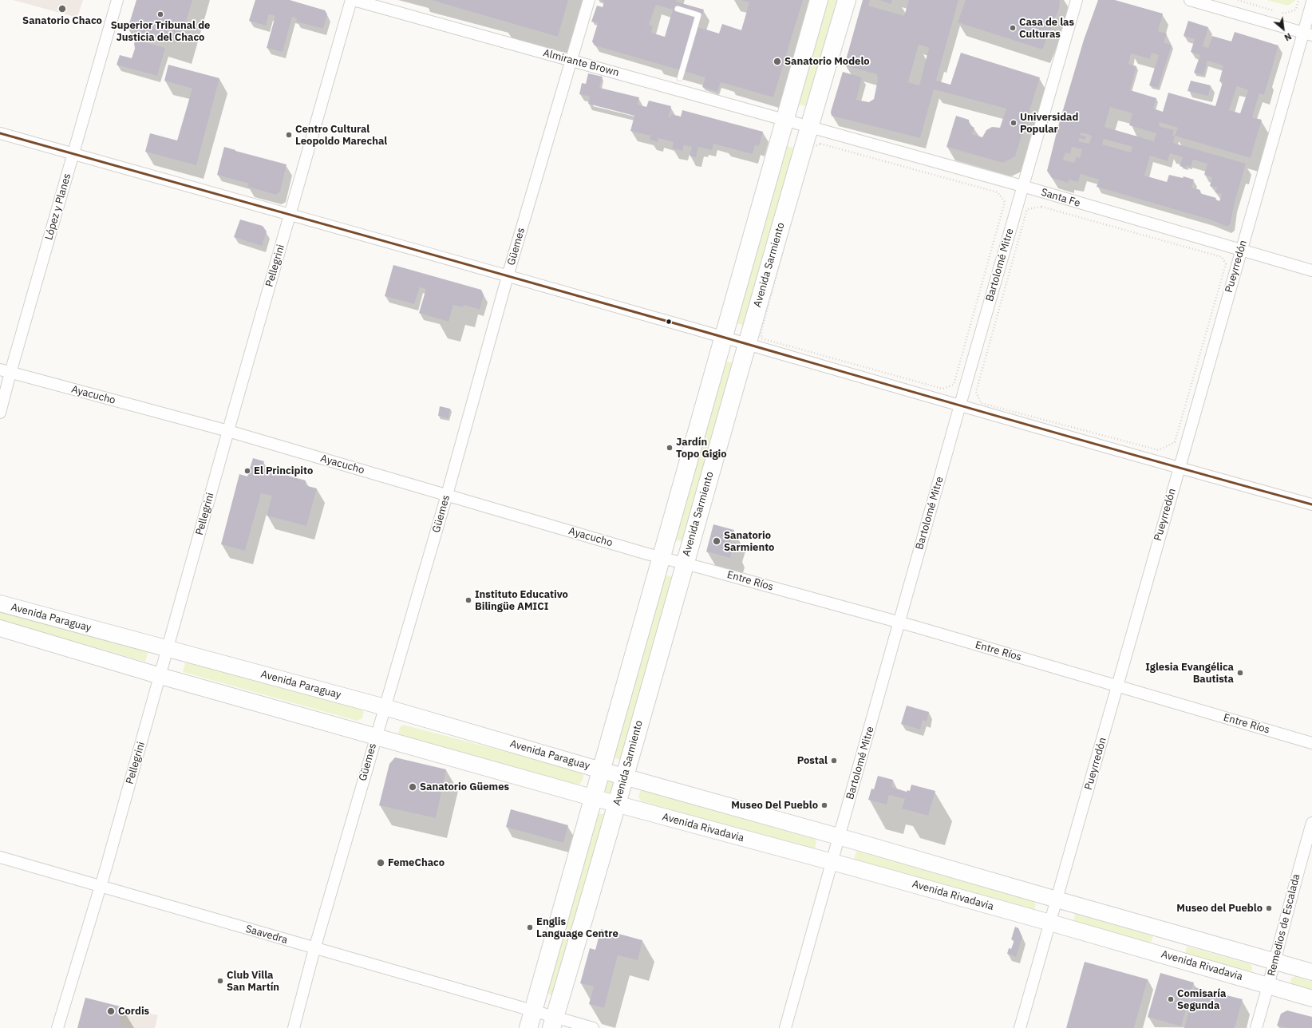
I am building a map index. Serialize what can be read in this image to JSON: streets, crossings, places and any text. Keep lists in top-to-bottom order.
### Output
{
  "streets": {
    "main road": ["Avenida Sarmiento", "Avenida Paraguay", "Avenida Rivadavia"],
    "street": [
      "Almirante Brown",
      "Santa Fe",
      "López y Planes",
      "Güemes",
      "Bartolomé Mitre",
      "Pellegrini",
      "Pueyrredón",
      "Ayacucho",
      "Entre Ríos",
      "Remedios de Escalada",
      "Saavedra"
    ]
  },
  "crossings": [
    ["Almirante Brown", "Santa Fe"],
    ["Almirante Brown", "Güemes"],
    ["Almirante Brown", "Avenida Sarmiento"],
    ["Santa Fe", "Avenida Sarmiento"],
    ["Santa Fe", "Bartolomé Mitre"],
    ["Santa Fe", "Pueyrredón"],
    ["López y Planes", "Ayacucho"],
    ["Güemes", "Ayacucho"],
    ["Güemes", "Avenida Paraguay"],
    ["Güemes", "Saavedra"],
    ["Avenida Sarmiento", "Ayacucho"],
    ["Avenida Sarmiento", "Entre Ríos"],
    ["Avenida Sarmiento", "Avenida Rivadavia"],
    ["Avenida Sarmiento", "Saavedra"],
    ["Bartolomé Mitre", "Entre Ríos"],
    ["Bartolomé Mitre", "Avenida Rivadavia"],
    ["Pellegrini", "Ayacucho"],
    ["Pellegrini", "Avenida Paraguay"],
    ["Pellegrini", "Saavedra"],
    ["Pueyrredón", "Entre Ríos"],
    ["Pueyrredón", "Avenida Rivadavia"],
    ["Ayacucho", "Entre Ríos"],
    ["Avenida Rivadavia", "Remedios de Escalada"]
  ],
  "places": [
    "Sanatorio Chaco",
    "Superior Tribunal de Justicia del Chaco",
    "Casa de las Culturas",
    "Sanatorio Modelo",
    "Universidad Popular",
    "Centro Cultural Leopoldo Marechal",
    "Jardín Topo Gigio",
    "El Principito",
    "Sanatorio Sarmiento",
    "Instituto Educativo Bilingüe AMICI",
    "Iglesia Evangélica Bautista",
    "Postal",
    "Sanatorio Güemes",
    "Museo Del Pueblo",
    "FemeChaco",
    "Museo del Pueblo",
    "Englis Language Centre",
    "Club Villa San Martín",
    "Comisaría Segunda",
    "Cordis"
  ],
  "north": "bottom right"
}
